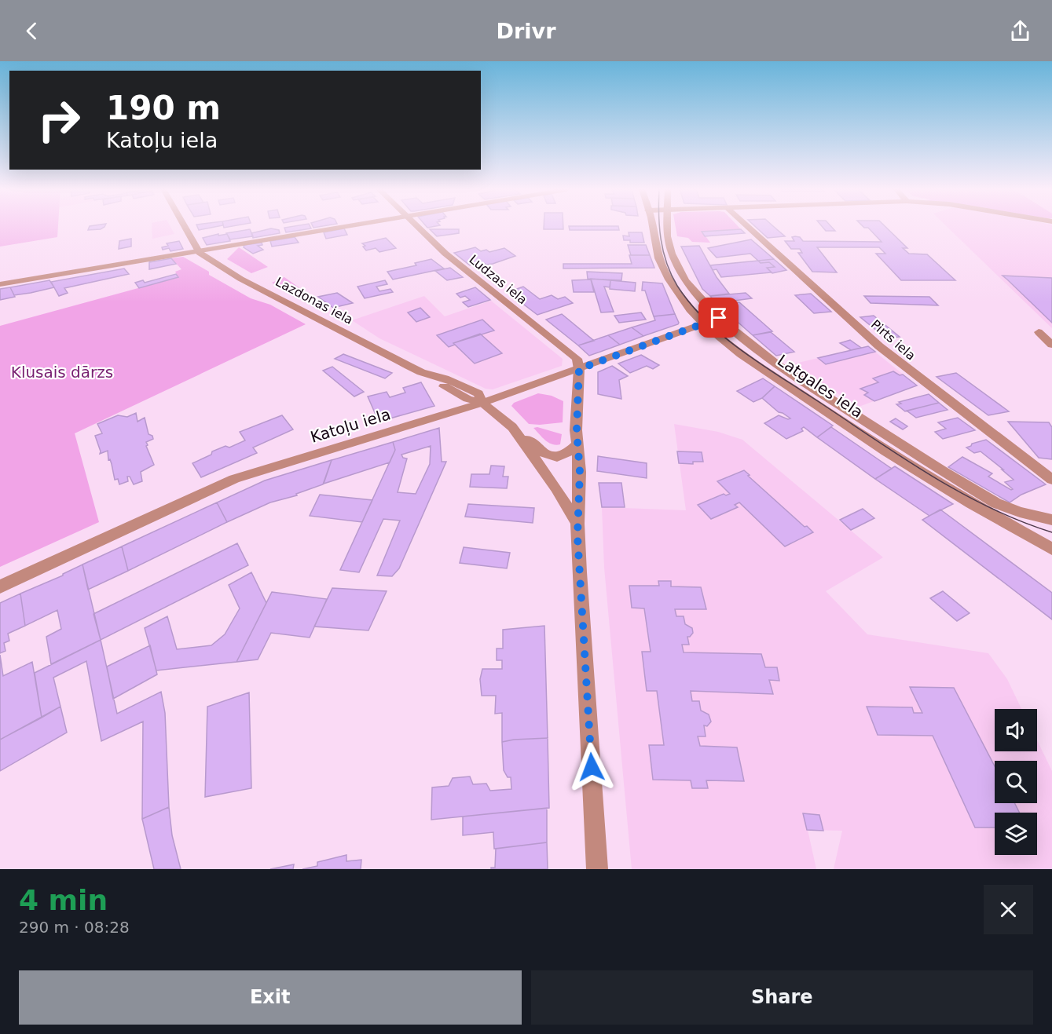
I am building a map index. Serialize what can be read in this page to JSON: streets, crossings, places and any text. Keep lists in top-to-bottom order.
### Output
{
  "streets": {
    "street": [
      "Ludzas iela",
      "Lazdonas iela",
      "Pirts iela",
      "Latgales iela",
      "Katoļu iela"
    ]
  },
  "crossings": [
    ["Ludzas iela", "Katoļu iela"],
    ["Lazdonas iela", "Katoļu iela"],
    ["Latgales iela", "Katoļu iela"]
  ],
  "parks": ["Klusais dārzs"],
  "page": {
    "header": "Drivr",
    "turn": ["190 m", "Katoļu iela"],
    "heading": ["4 min", "290 m · 08:28"],
    "buttons": ["Exit", "Share"]
  }
}
